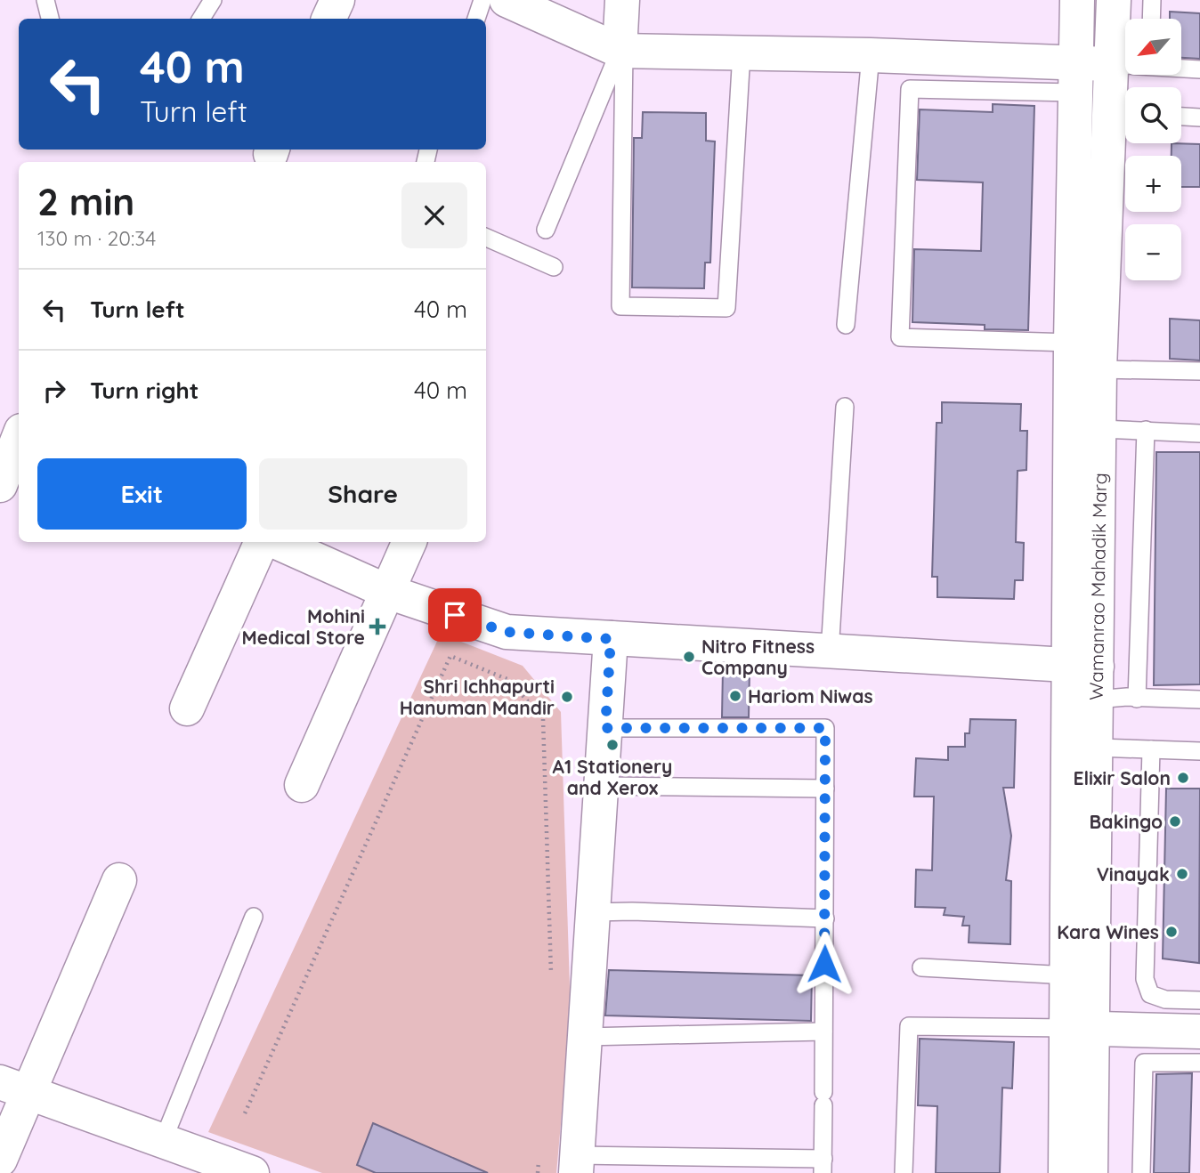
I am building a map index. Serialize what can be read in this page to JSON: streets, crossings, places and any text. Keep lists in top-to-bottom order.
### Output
{
  "streets": {
    "street": ["Wamanrao Mahadik Marg"]
  },
  "places": {
    "health": ["Mohini Medical Store"],
    "other": [
      "Nitro Fitness Company",
      "Hariom Niwas",
      "Shri Ichhapurti Hanuman Mandir",
      "A1 Stationery and Xerox",
      "Elixir Salon",
      "Bakingo",
      "Vinayak",
      "Kara Wines"
    ]
  },
  "north": "bottom left",
  "page": {
    "map_buttons": ["+", "−"],
    "turn": ["40 m", "Turn left"],
    "heading": ["2 min", "130 m · 20:34"],
    "list": [
      {
        "name": "Turn left",
        "value": "40 m"
      },
      {
        "name": "Turn right",
        "value": "40 m"
      }
    ],
    "buttons": ["Exit", "Share"]
  }
}
